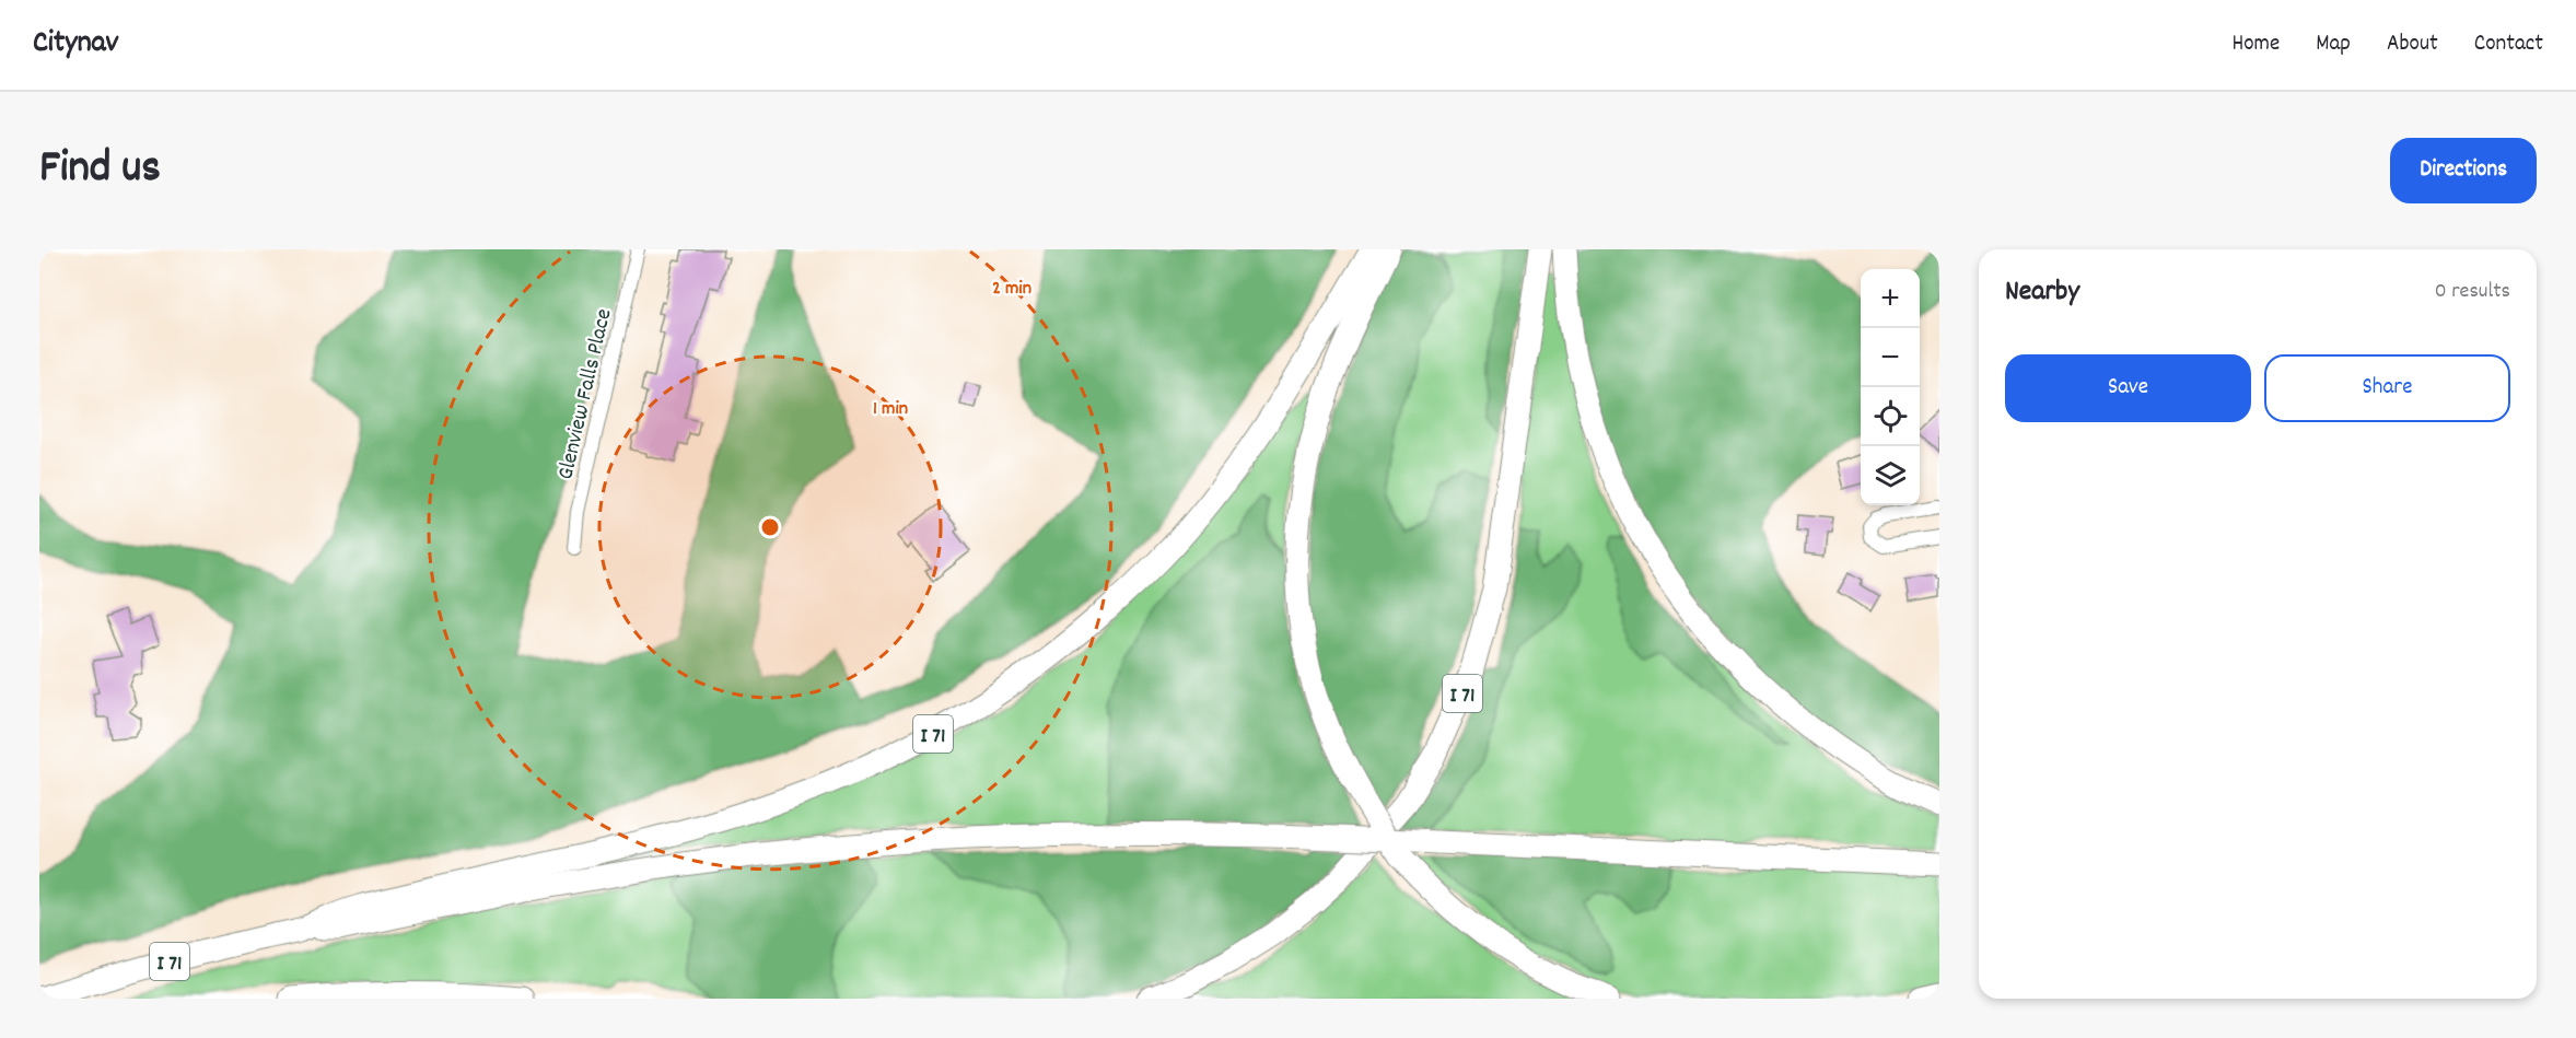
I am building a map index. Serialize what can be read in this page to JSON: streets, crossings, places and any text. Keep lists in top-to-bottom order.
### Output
{
  "streets": {
    "highway": ["I 71"],
    "street": ["Glenview Falls Place"]
  },
  "page": {
    "header": "Citynav",
    "nav": [
      "Home",
      "Map",
      "About",
      "Contact"
    ],
    "title": "Find us",
    "buttons": [
      "Directions",
      ["Save", "Share"]
    ],
    "heading": ["Nearby", "0 results"],
    "map_buttons": ["+", "−"]
  },
  "rings": ["2 min", "1 min"]
}
